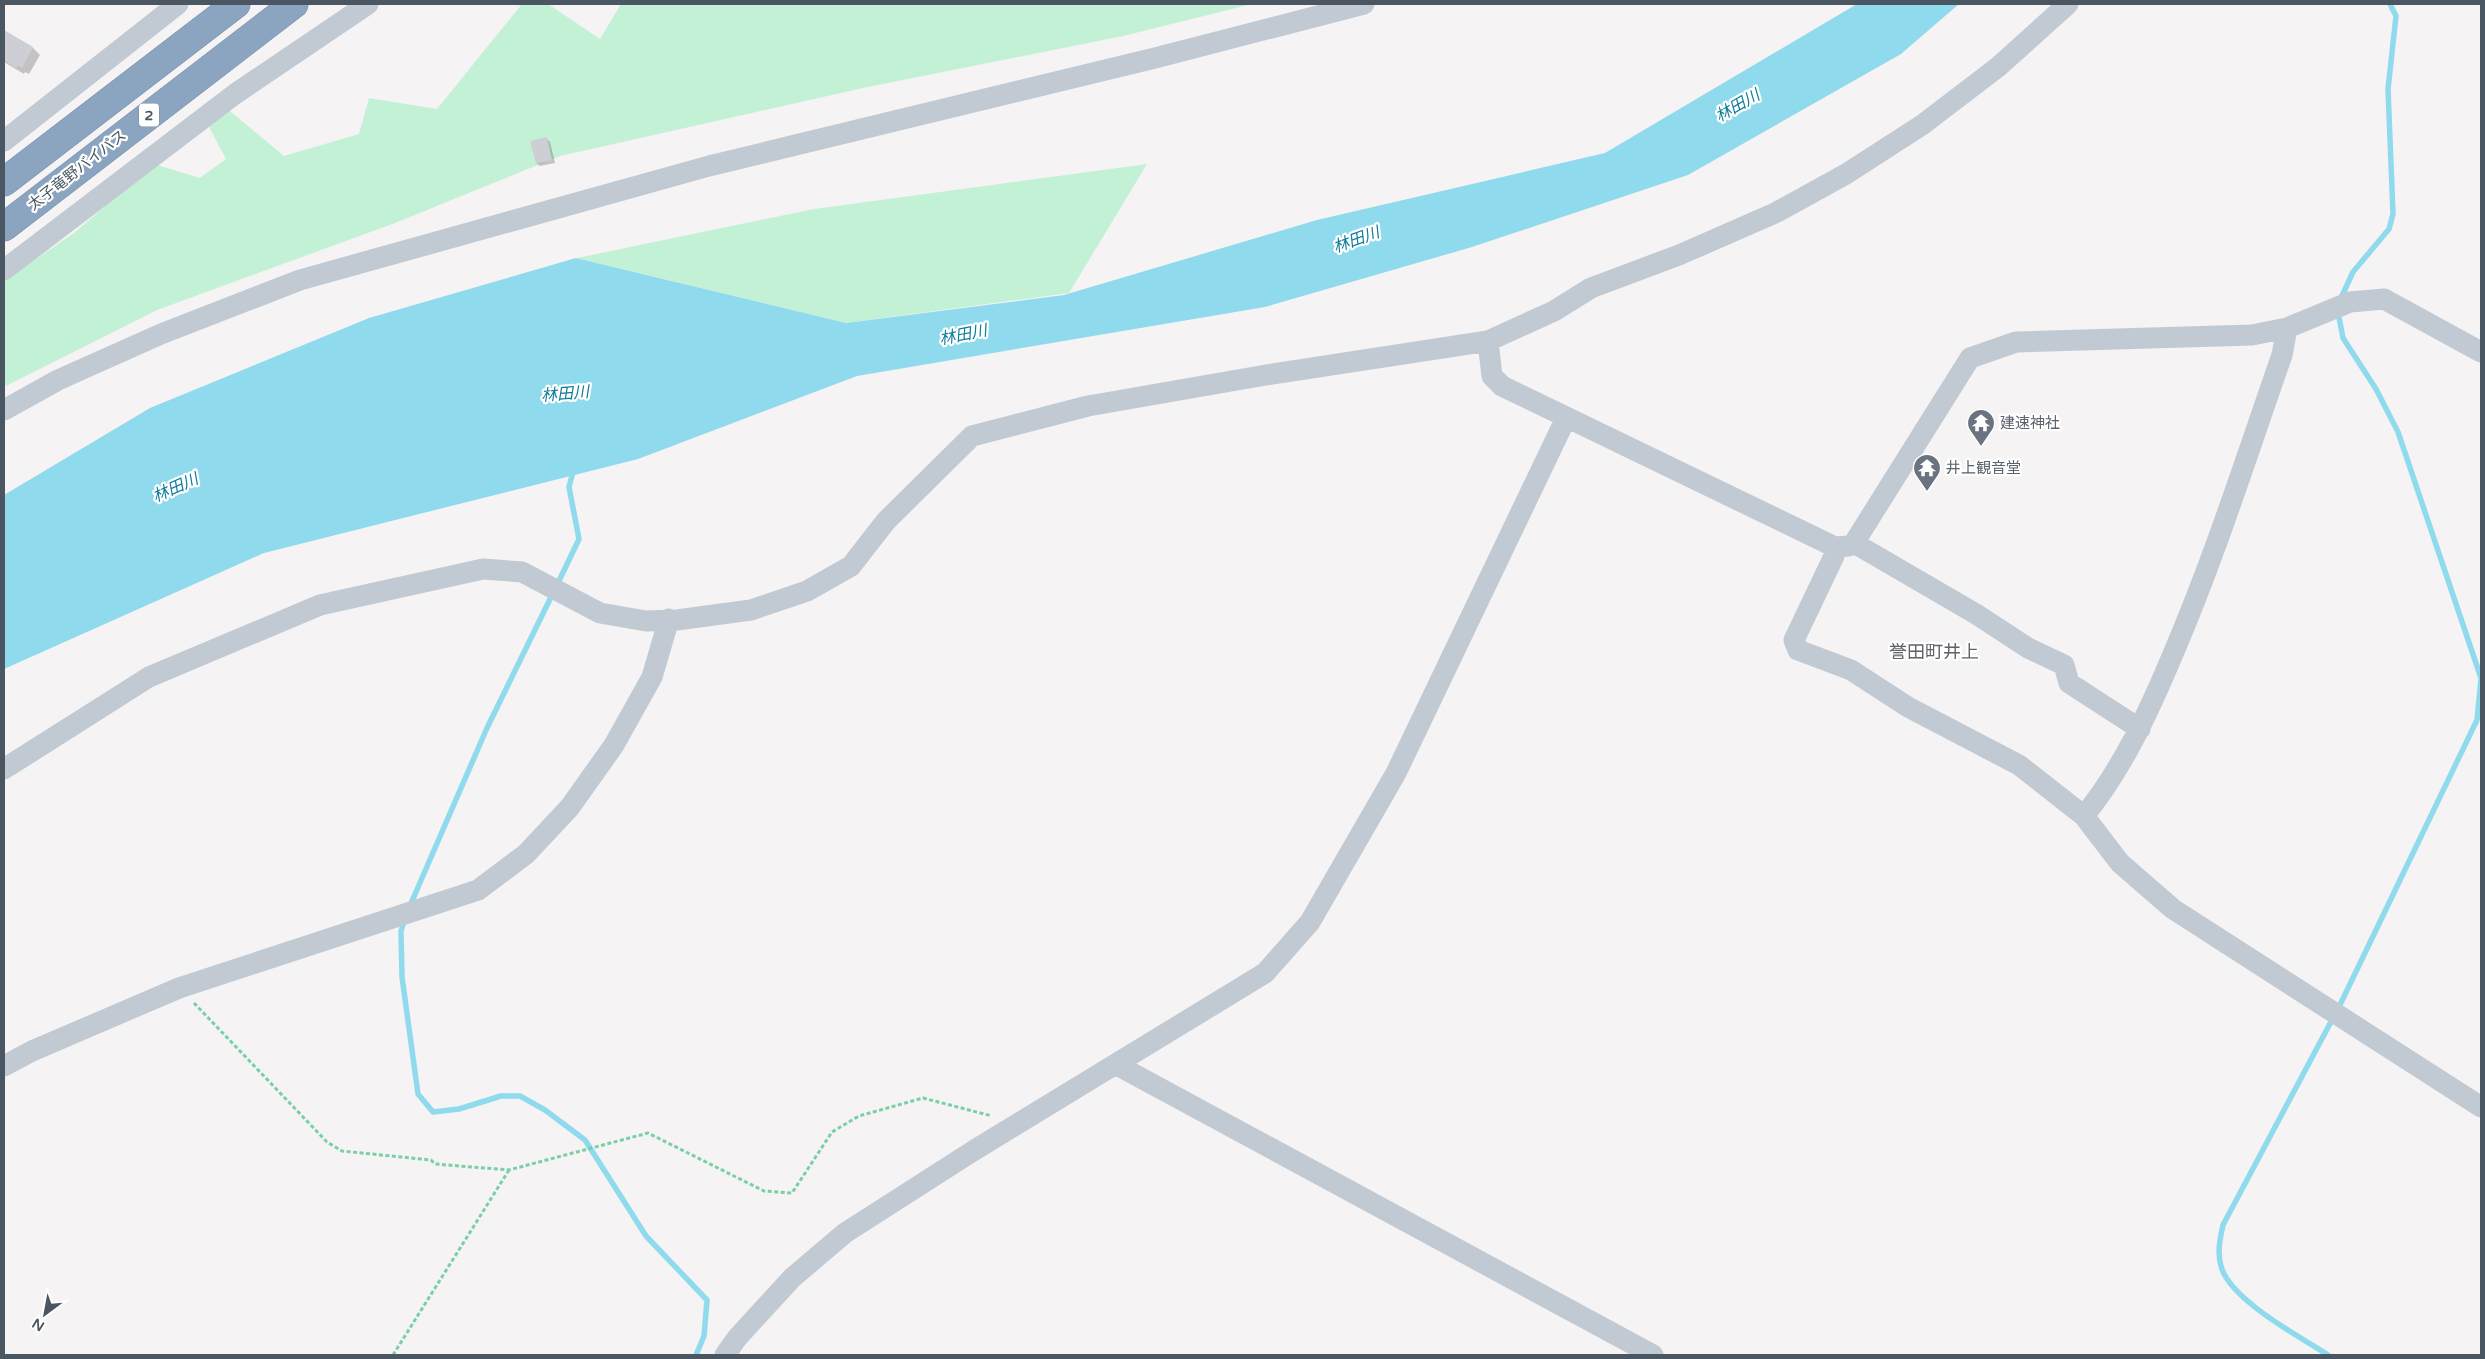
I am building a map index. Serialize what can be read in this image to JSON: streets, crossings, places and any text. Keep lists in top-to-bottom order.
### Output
{
  "streets": {
    "highway": ["2", "太子竜野バイパス"]
  },
  "districts": ["誉田町井上"],
  "water": ["林田川"],
  "places": {
    "temple": ["建速神社", "井上観音堂"]
  },
  "north": "bottom left"
}
